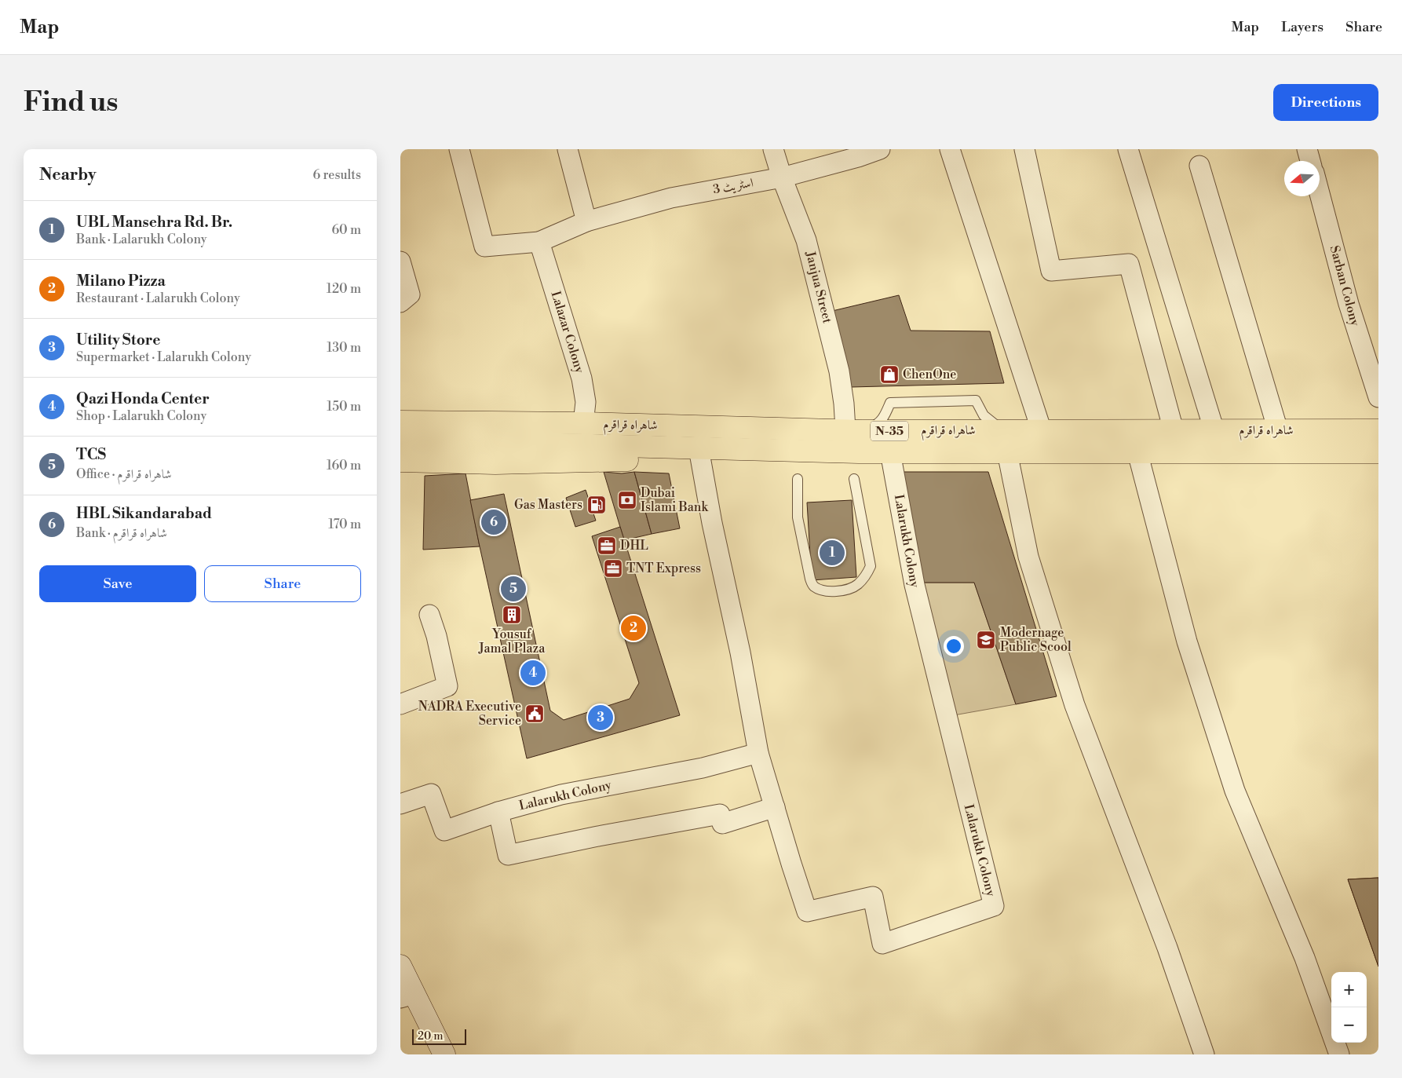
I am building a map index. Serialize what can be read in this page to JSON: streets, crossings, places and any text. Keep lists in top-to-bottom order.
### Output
{
  "streets": {
    "highway": ["شاہراہ قراقرم", "N-35"],
    "street": [
      "اسٹریٹ 3",
      "Sarban Colony",
      "Janjua Street",
      "Lalazar Colony",
      "Lalarukh Colony"
    ]
  },
  "crossings": [
    ["اسٹریٹ 3", "Janjua Street"],
    ["Janjua Street", "شاہراہ قراقرم"],
    ["Lalazar Colony", "شاہراہ قراقرم"],
    ["شاہراہ قراقرم", "Lalarukh Colony"]
  ],
  "places": {
    "shop": ["ChenOne"],
    "bank": ["Dubai Islami Bank"],
    "fuel station": ["Gas Masters"],
    "office": ["DHL", "TNT Express"],
    "building": ["Yousuf Jamal Plaza"],
    "school or university": ["Modernage Public Scool"],
    "public building": ["NADRA Executive Service"]
  },
  "scale_bar": "20 m",
  "north": "left",
  "page": {
    "header": "Map",
    "nav": ["Map", "Layers", "Share"],
    "buttons": [
      "Directions",
      ["Save", "Share"]
    ],
    "title": "Find us",
    "heading": ["Nearby", "6 results"],
    "list": [
      {
        "mark": "1",
        "name": "UBL Mansehra Rd. Br.",
        "note": "Bank · Lalarukh Colony",
        "value": "60 m"
      },
      {
        "mark": "2",
        "name": "Milano Pizza",
        "note": "Restaurant · Lalarukh Colony",
        "value": "120 m"
      },
      {
        "mark": "3",
        "name": "Utility Store",
        "note": "Supermarket · Lalarukh Colony",
        "value": "130 m"
      },
      {
        "mark": "4",
        "name": "Qazi Honda Center",
        "note": "Shop · Lalarukh Colony",
        "value": "150 m"
      },
      {
        "mark": "5",
        "name": "TCS",
        "note": "Office · شاہراہ قراقرم",
        "value": "160 m"
      },
      {
        "mark": "6",
        "name": "HBL Sikandarabad",
        "note": "Bank · شاہراہ قراقرم",
        "value": "170 m"
      }
    ],
    "pins": [
      "6",
      "1",
      "5",
      "2",
      "4",
      "3"
    ],
    "map_buttons": ["+", "−"],
    "scale": "20 m"
  }
}
